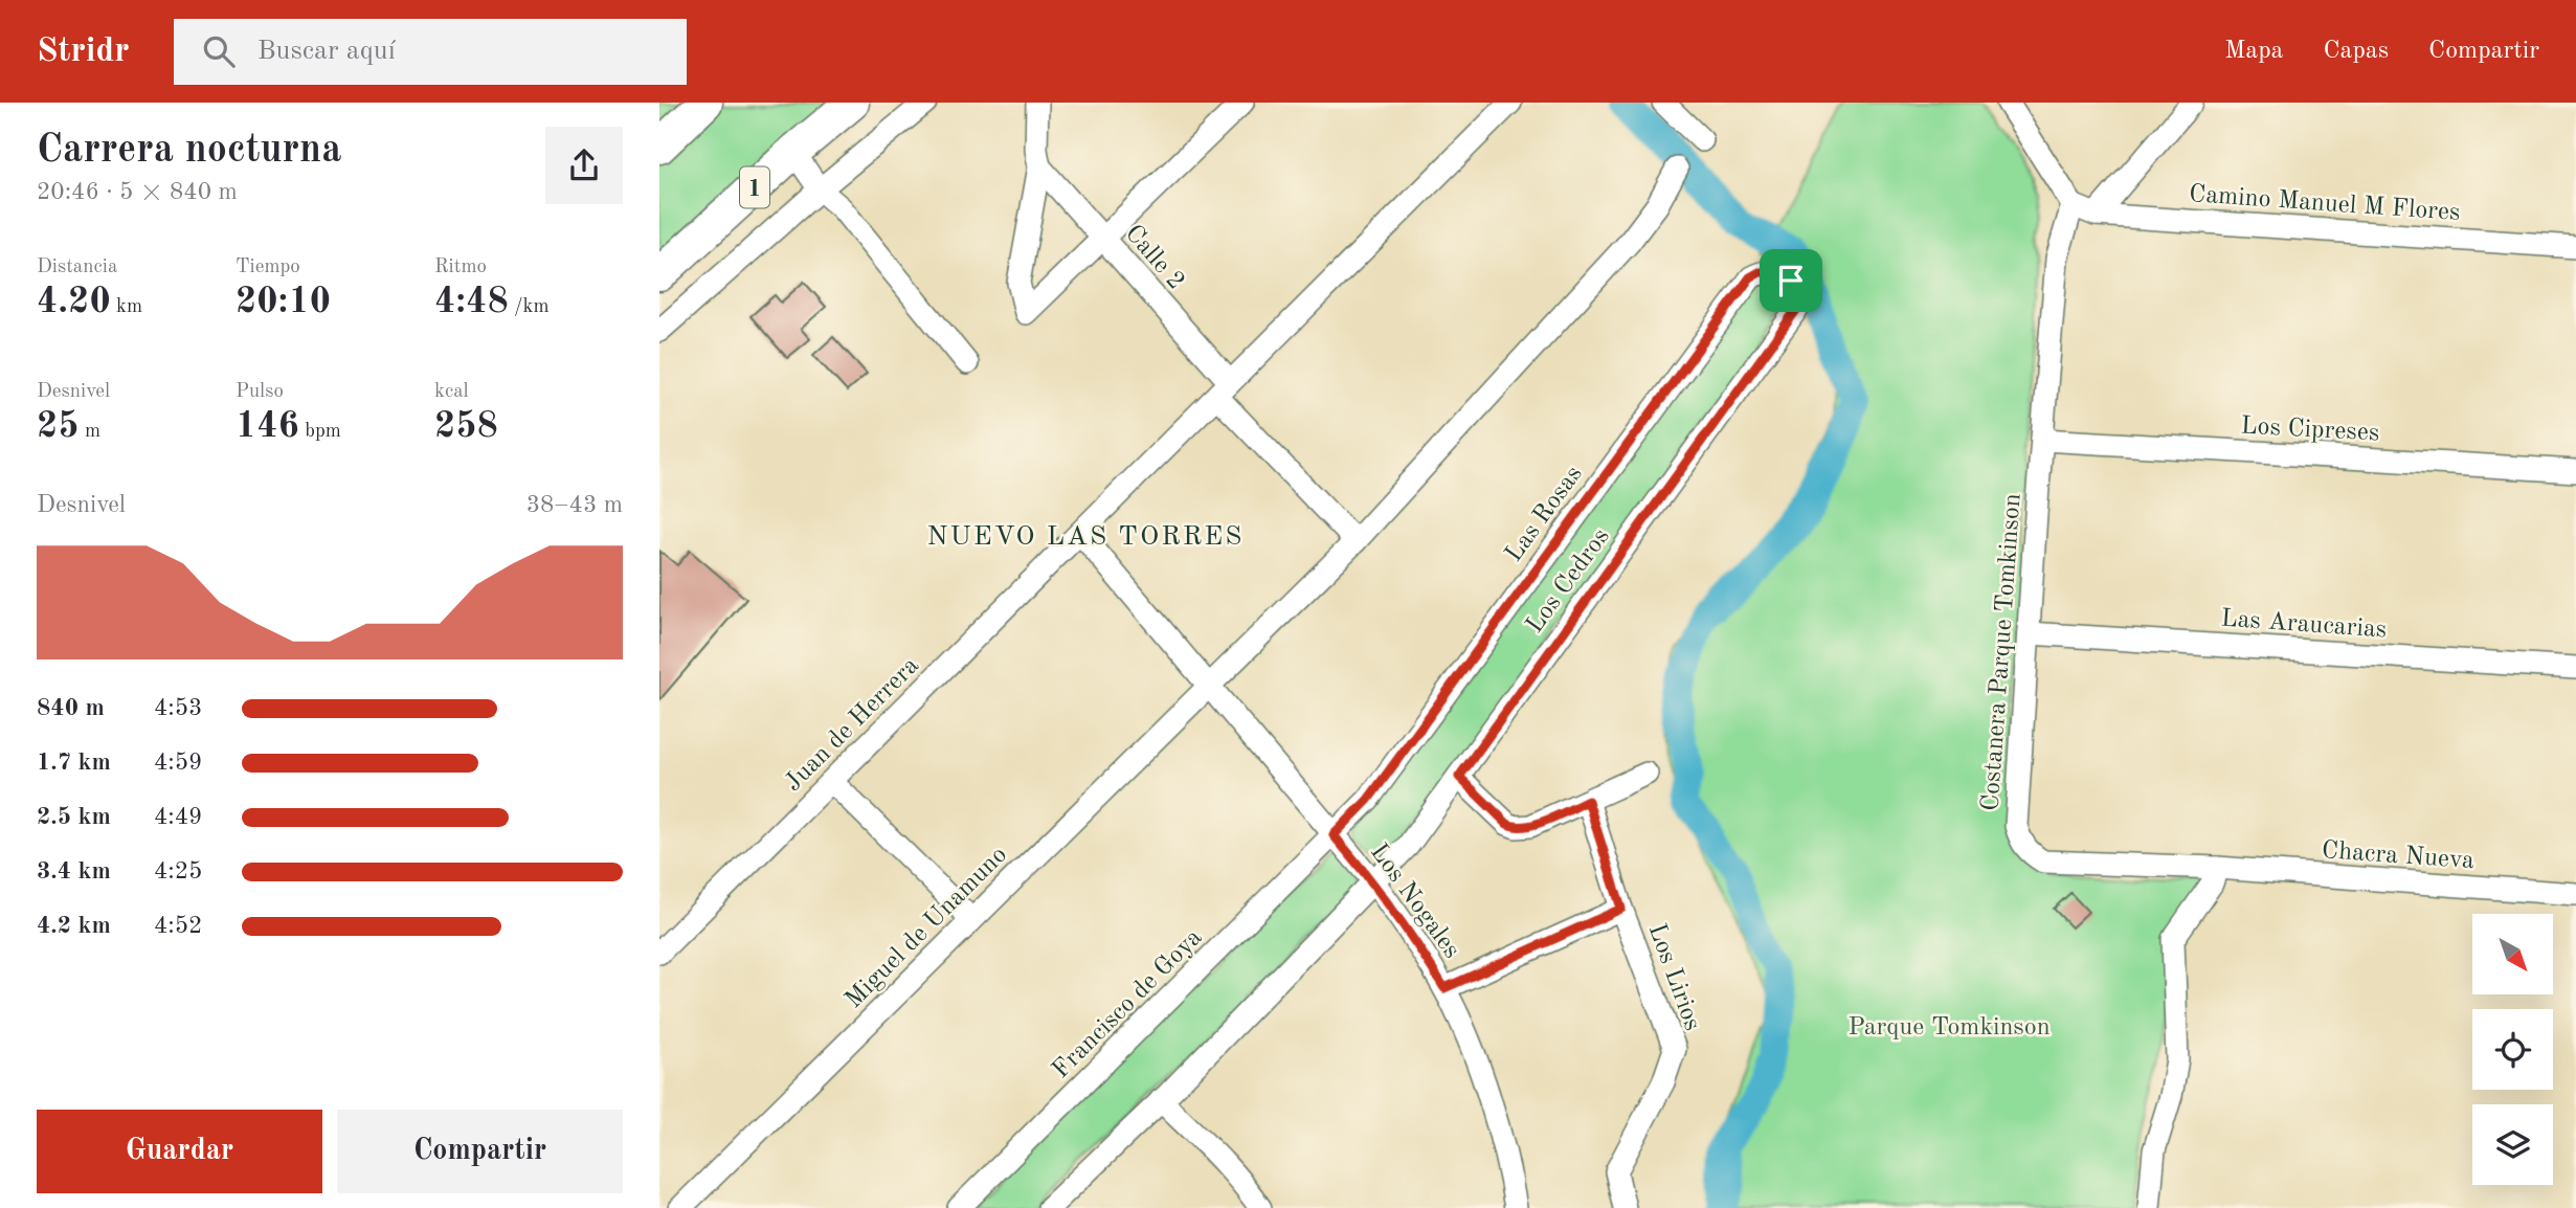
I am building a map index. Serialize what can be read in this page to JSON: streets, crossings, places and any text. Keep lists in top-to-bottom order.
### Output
{
  "streets": {
    "highway": ["1"],
    "street": [
      "Camino Manuel M Flores",
      "Calle 2",
      "Los Cipreses",
      "Las Rosas",
      "Los Cedros",
      "Las Araucarias",
      "Costanera Parque Tomkinson",
      "Juan de Herrera",
      "Chacra Nueva",
      "Los Nogales",
      "Miguel de Unamuno",
      "Los Lirios",
      "Francisco de Goya"
    ]
  },
  "crossings": [
    ["Camino Manuel M Flores", "Costanera Parque Tomkinson"],
    ["Calle 2", "Juan de Herrera"],
    ["Calle 2", "Miguel de Unamuno"],
    ["Los Cipreses", "Costanera Parque Tomkinson"],
    ["Las Rosas", "Los Cedros"],
    ["Las Rosas", "Los Nogales"],
    ["Las Rosas", "Francisco de Goya"],
    ["Los Cedros", "Los Nogales"],
    ["Las Araucarias", "Costanera Parque Tomkinson"],
    ["Costanera Parque Tomkinson", "Chacra Nueva"],
    ["Juan de Herrera", "Los Nogales"],
    ["Los Nogales", "Miguel de Unamuno"],
    ["Los Nogales", "Francisco de Goya"]
  ],
  "districts": ["NUEVO LAS TORRES"],
  "parks": ["Parque Tomkinson"],
  "north": "bottom right",
  "page": {
    "header": "Stridr",
    "search": "Buscar aquí",
    "nav": ["Mapa", "Capas", "Compartir"],
    "heading": ["Carrera nocturna", "20:46 · 5 × 840 m"],
    "stats": [
      ["Distancia", "4.20 km"],
      ["Tiempo", "20:10"],
      ["Ritmo", "4:48 /km"],
      ["Desnivel", "25 m"],
      ["Pulso", "146 bpm"],
      ["kcal", "258"]
    ],
    "chart": ["Desnivel", "38–43 m"],
    "list": [
      {
        "name": "840 m",
        "note": "4:53"
      },
      {
        "name": "1.7 km",
        "note": "4:59"
      },
      {
        "name": "2.5 km",
        "note": "4:49"
      },
      {
        "name": "3.4 km",
        "note": "4:25"
      },
      {
        "name": "4.2 km",
        "note": "4:52"
      }
    ],
    "buttons": ["Guardar", "Compartir"]
  }
}
